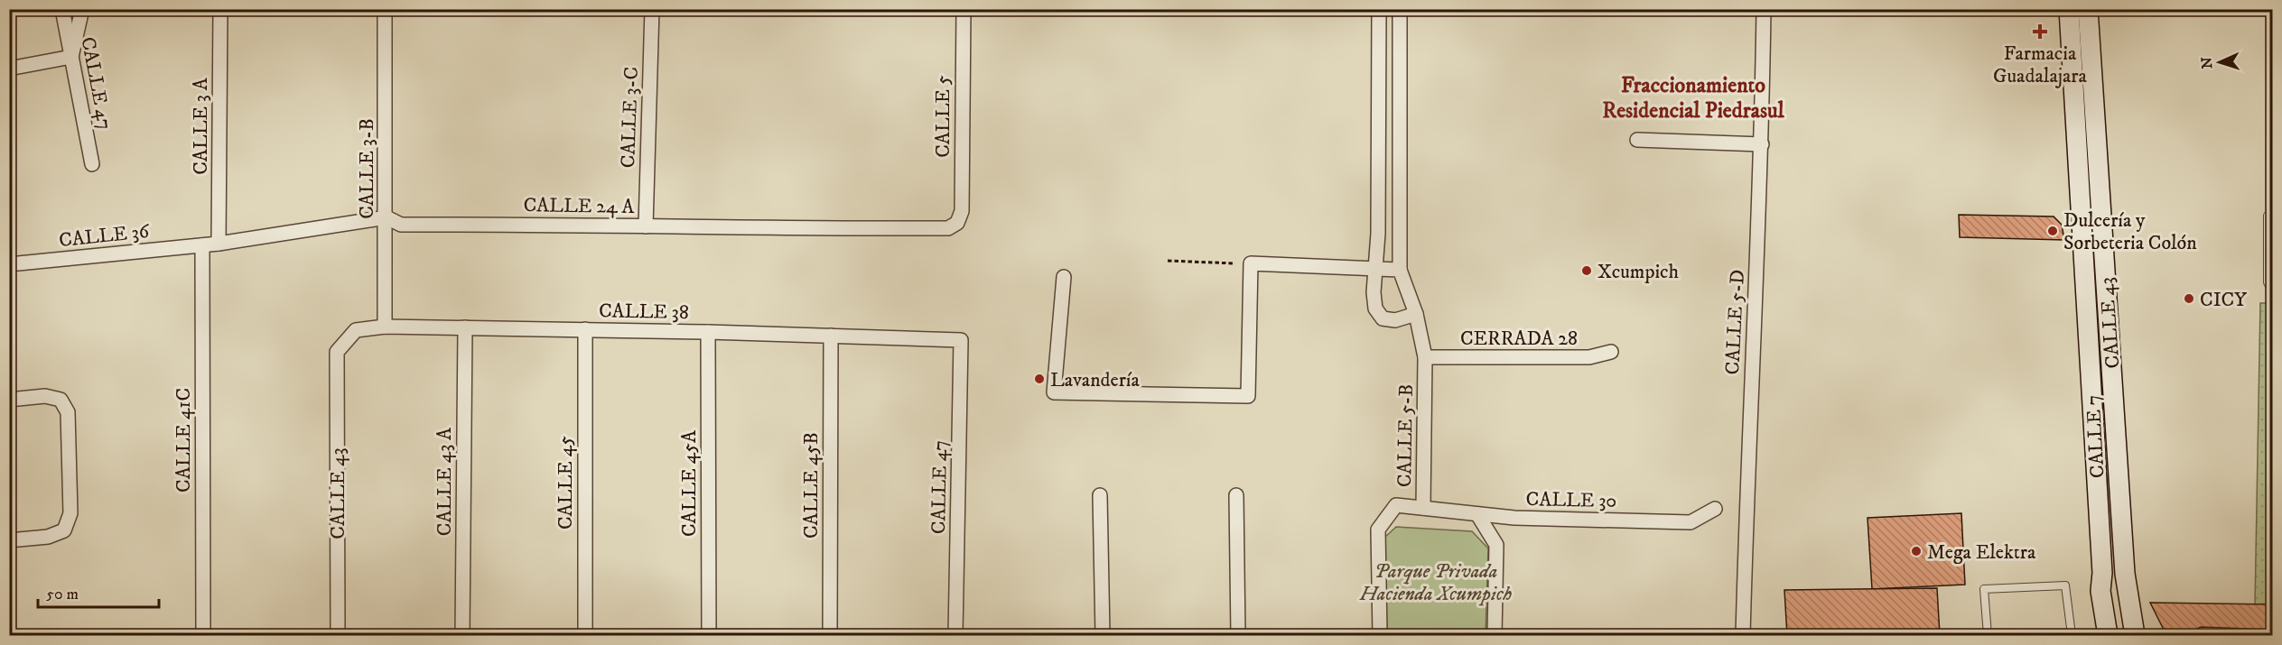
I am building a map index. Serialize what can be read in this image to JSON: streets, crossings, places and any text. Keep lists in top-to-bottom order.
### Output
{
  "streets": {
    "main road": ["CALLE 43", "CALLE 7"],
    "street": [
      "CALLE 47",
      "CALLE 5",
      "CALLE 3-C",
      "CALLE 3 A",
      "CALLE 3-B",
      "CALLE 24 A",
      "CALLE 36",
      "CALLE 38",
      "CALLE 5-D",
      "CERRADA 28",
      "CALLE 5-B",
      "CALLE 41C",
      "CALLE 43 A",
      "CALLE 45",
      "CALLE 45A",
      "CALLE 45B",
      "CALLE 30"
    ]
  },
  "crossings": [
    ["CALLE 47", "CALLE 38"],
    ["CALLE 5", "CALLE 24 A"],
    ["CALLE 3-C", "CALLE 24 A"],
    ["CALLE 3 A", "CALLE 24 A"],
    ["CALLE 3-B", "CALLE 24 A"],
    ["CALLE 3-B", "CALLE 38"],
    ["CALLE 24 A", "CALLE 36"],
    ["CALLE 24 A", "CALLE 41C"],
    ["CALLE 36", "CALLE 41C"],
    ["CALLE 38", "CALLE 43"],
    ["CALLE 38", "CALLE 43 A"],
    ["CALLE 38", "CALLE 45"],
    ["CALLE 38", "CALLE 45A"],
    ["CALLE 38", "CALLE 45B"],
    ["CERRADA 28", "CALLE 5-B"],
    ["CALLE 5-B", "CALLE 30"]
  ],
  "districts": ["Fraccionamiento Residencial Piedrasul"],
  "parks": ["Parque Privada Hacienda Xcumpich"],
  "places": {
    "health": ["Farmacia Guadalajara"],
    "other": [
      "Dulcería y Sorbeteria Colón",
      "Xcumpich",
      "CICY",
      "Lavandería",
      "Mega Elektra"
    ]
  },
  "scale_bar": "50 m",
  "north": "left"
}
